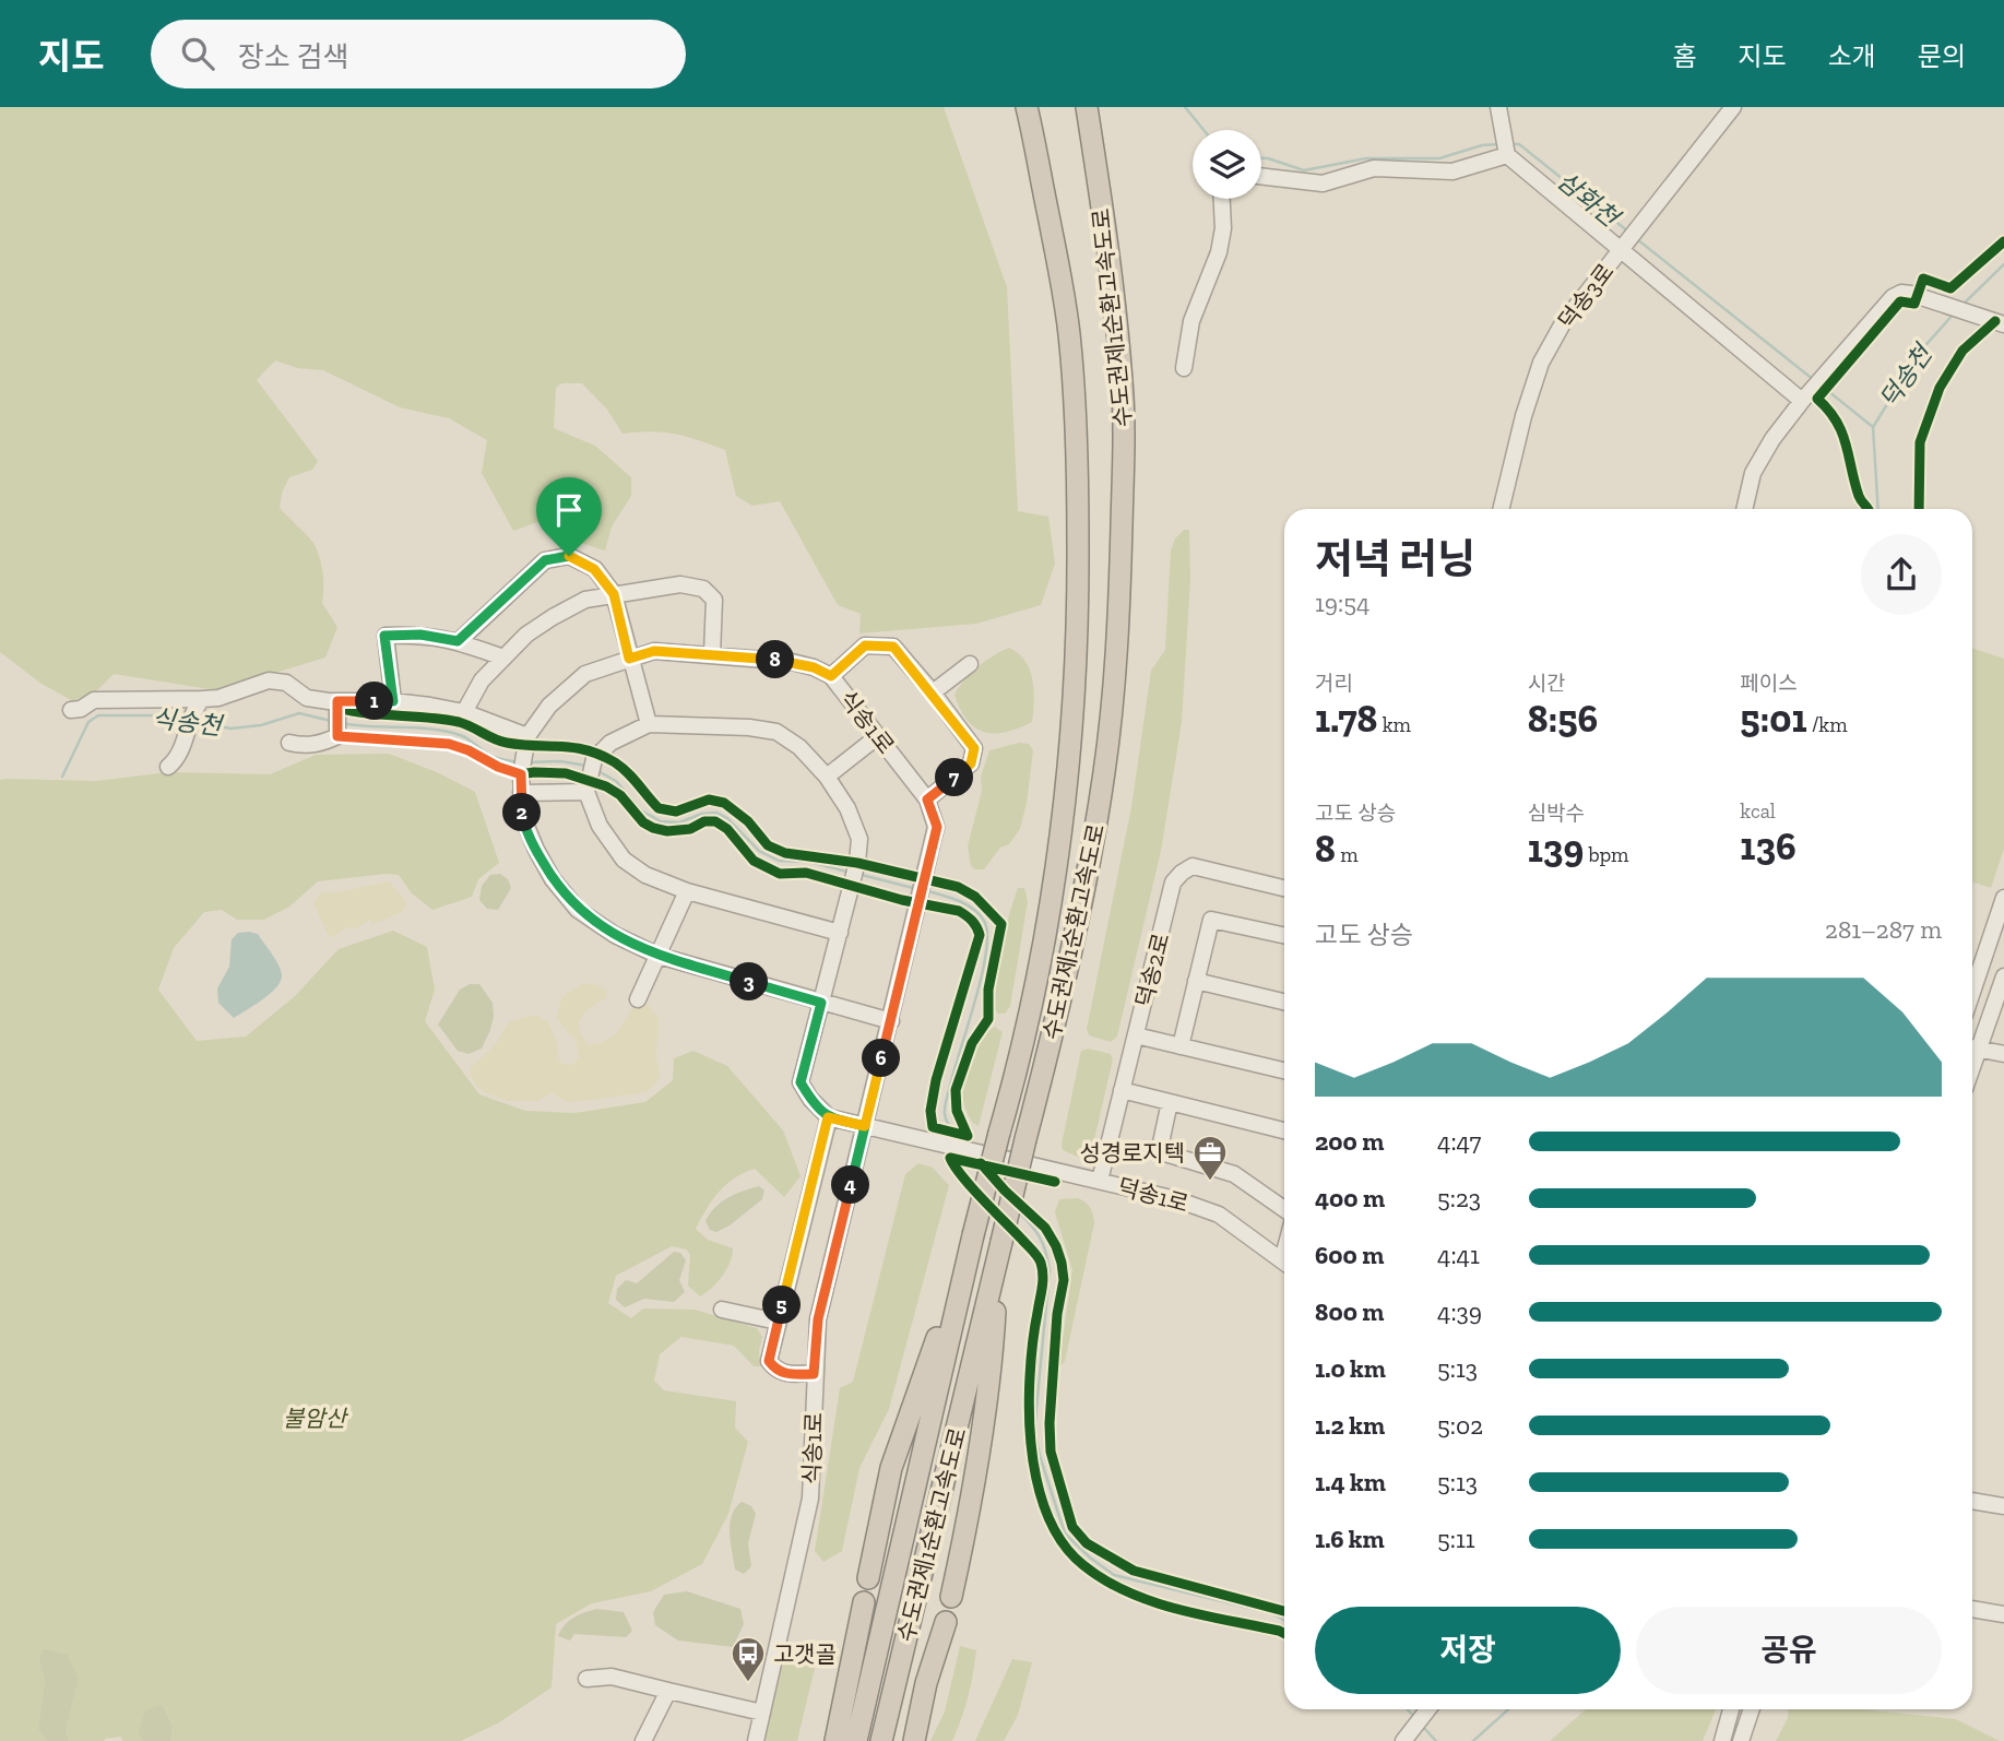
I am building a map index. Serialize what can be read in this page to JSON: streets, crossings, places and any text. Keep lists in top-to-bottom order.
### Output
{
  "streets": {
    "highway": ["수도권제1순환고속도로"],
    "street": [
      "덕송3로",
      "식송1로",
      "덕송2로",
      "덕송1로"
    ]
  },
  "crossings": [
    ["식송1로", "덕송1로"],
    ["덕송2로", "덕송1로"]
  ],
  "water": ["삼화천", "덕송천", "식송천"],
  "parks": ["불암산"],
  "places": {
    "office": ["성경로지텍"],
    "bus stop": ["고갯골"]
  },
  "page": {
    "header": "지도",
    "search": "장소 검색",
    "nav": [
      "홈",
      "지도",
      "소개",
      "문의"
    ],
    "heading": ["저녁 러닝", "19:54"],
    "stats": [
      ["거리", "1.78 km"],
      ["시간", "8:56"],
      ["페이스", "5:01 /km"],
      ["고도 상승", "8 m"],
      ["심박수", "139 bpm"],
      ["kcal", "136"]
    ],
    "pins": [
      "8",
      "1",
      "7",
      "2",
      "3",
      "6",
      "4",
      "5"
    ],
    "chart": ["고도 상승", "281–287 m"],
    "list": [
      {
        "name": "200 m",
        "note": "4:47"
      },
      {
        "name": "400 m",
        "note": "5:23"
      },
      {
        "name": "600 m",
        "note": "4:41"
      },
      {
        "name": "800 m",
        "note": "4:39"
      },
      {
        "name": "1.0 km",
        "note": "5:13"
      },
      {
        "name": "1.2 km",
        "note": "5:02"
      },
      {
        "name": "1.4 km",
        "note": "5:13"
      },
      {
        "name": "1.6 km",
        "note": "5:11"
      }
    ],
    "buttons": ["저장", "공유"]
  }
}
